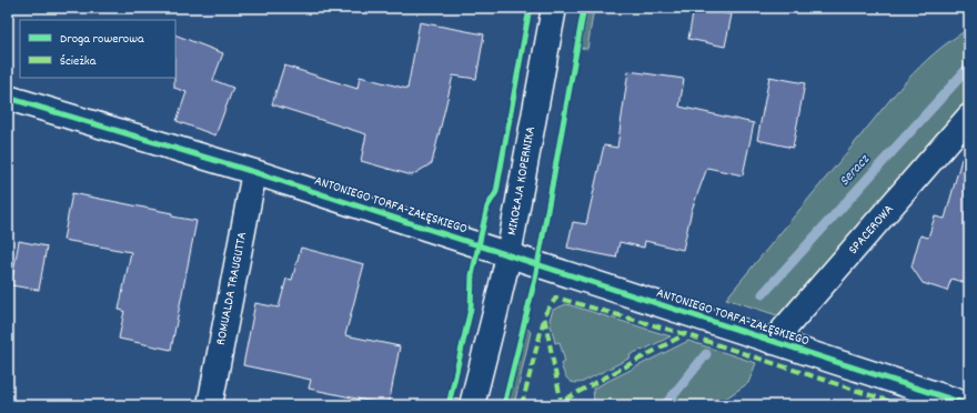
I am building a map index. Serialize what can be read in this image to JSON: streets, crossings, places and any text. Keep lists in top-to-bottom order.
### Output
{
  "streets": {
    "street": [
      "MIKOŁAJA KOPERNIKA",
      "ANTONIEGO TORFA-ZAŁĘSKIEGO",
      "SPACEROWA",
      "ROMUALDA TRAUGUTTA"
    ]
  },
  "crossings": [
    ["MIKOŁAJA KOPERNIKA", "ANTONIEGO TORFA-ZAŁĘSKIEGO"],
    ["ANTONIEGO TORFA-ZAŁĘSKIEGO", "SPACEROWA"],
    ["ANTONIEGO TORFA-ZAŁĘSKIEGO", "ROMUALDA TRAUGUTTA"]
  ],
  "water": ["Seracz"],
  "legend": ["Droga rowerowa", "Ścieżka"]
}
